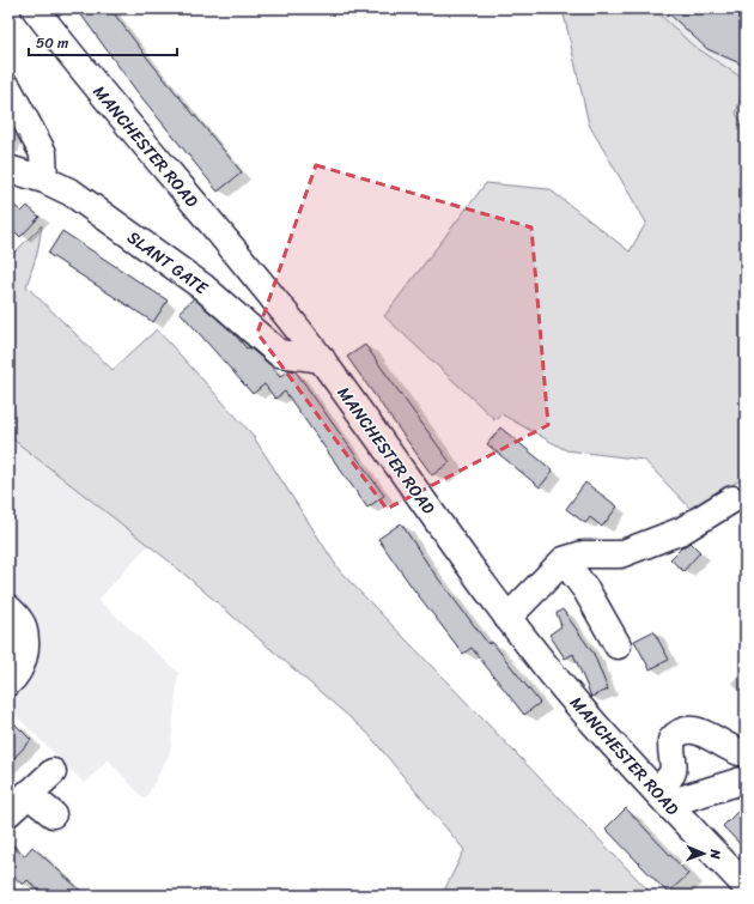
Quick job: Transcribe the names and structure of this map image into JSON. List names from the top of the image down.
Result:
{
  "streets": {
    "main road": ["MANCHESTER ROAD", "SLANT GATE"]
  },
  "crossings": [
    ["MANCHESTER ROAD", "SLANT GATE"]
  ],
  "scale_bar": "50 m",
  "north": "right"
}
